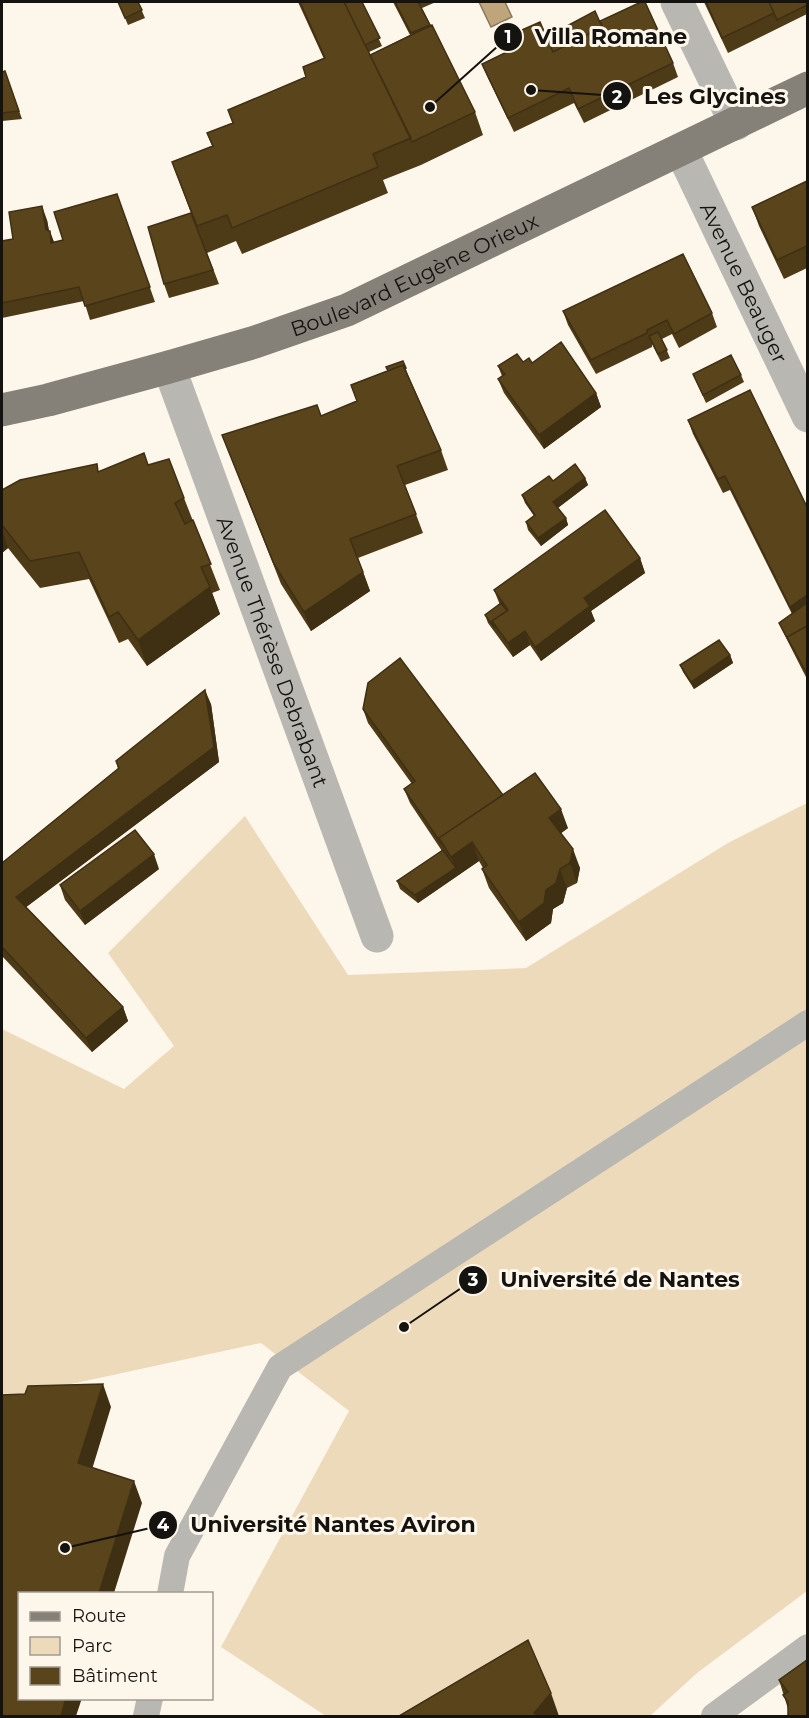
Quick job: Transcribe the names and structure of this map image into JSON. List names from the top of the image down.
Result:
{
  "streets": {
    "main road": ["Boulevard Eugène Orieux"],
    "street": ["Avenue Beauger", "Avenue Thérèse Debrabant"]
  },
  "crossings": [
    ["Boulevard Eugène Orieux", "Avenue Beauger"],
    ["Boulevard Eugène Orieux", "Avenue Thérèse Debrabant"]
  ],
  "places": [
    "Les Glycines",
    "Villa Romane",
    "Université de Nantes",
    "Université Nantes Aviron"
  ],
  "legend": ["Route", "Parc", "Bâtiment"]
}
